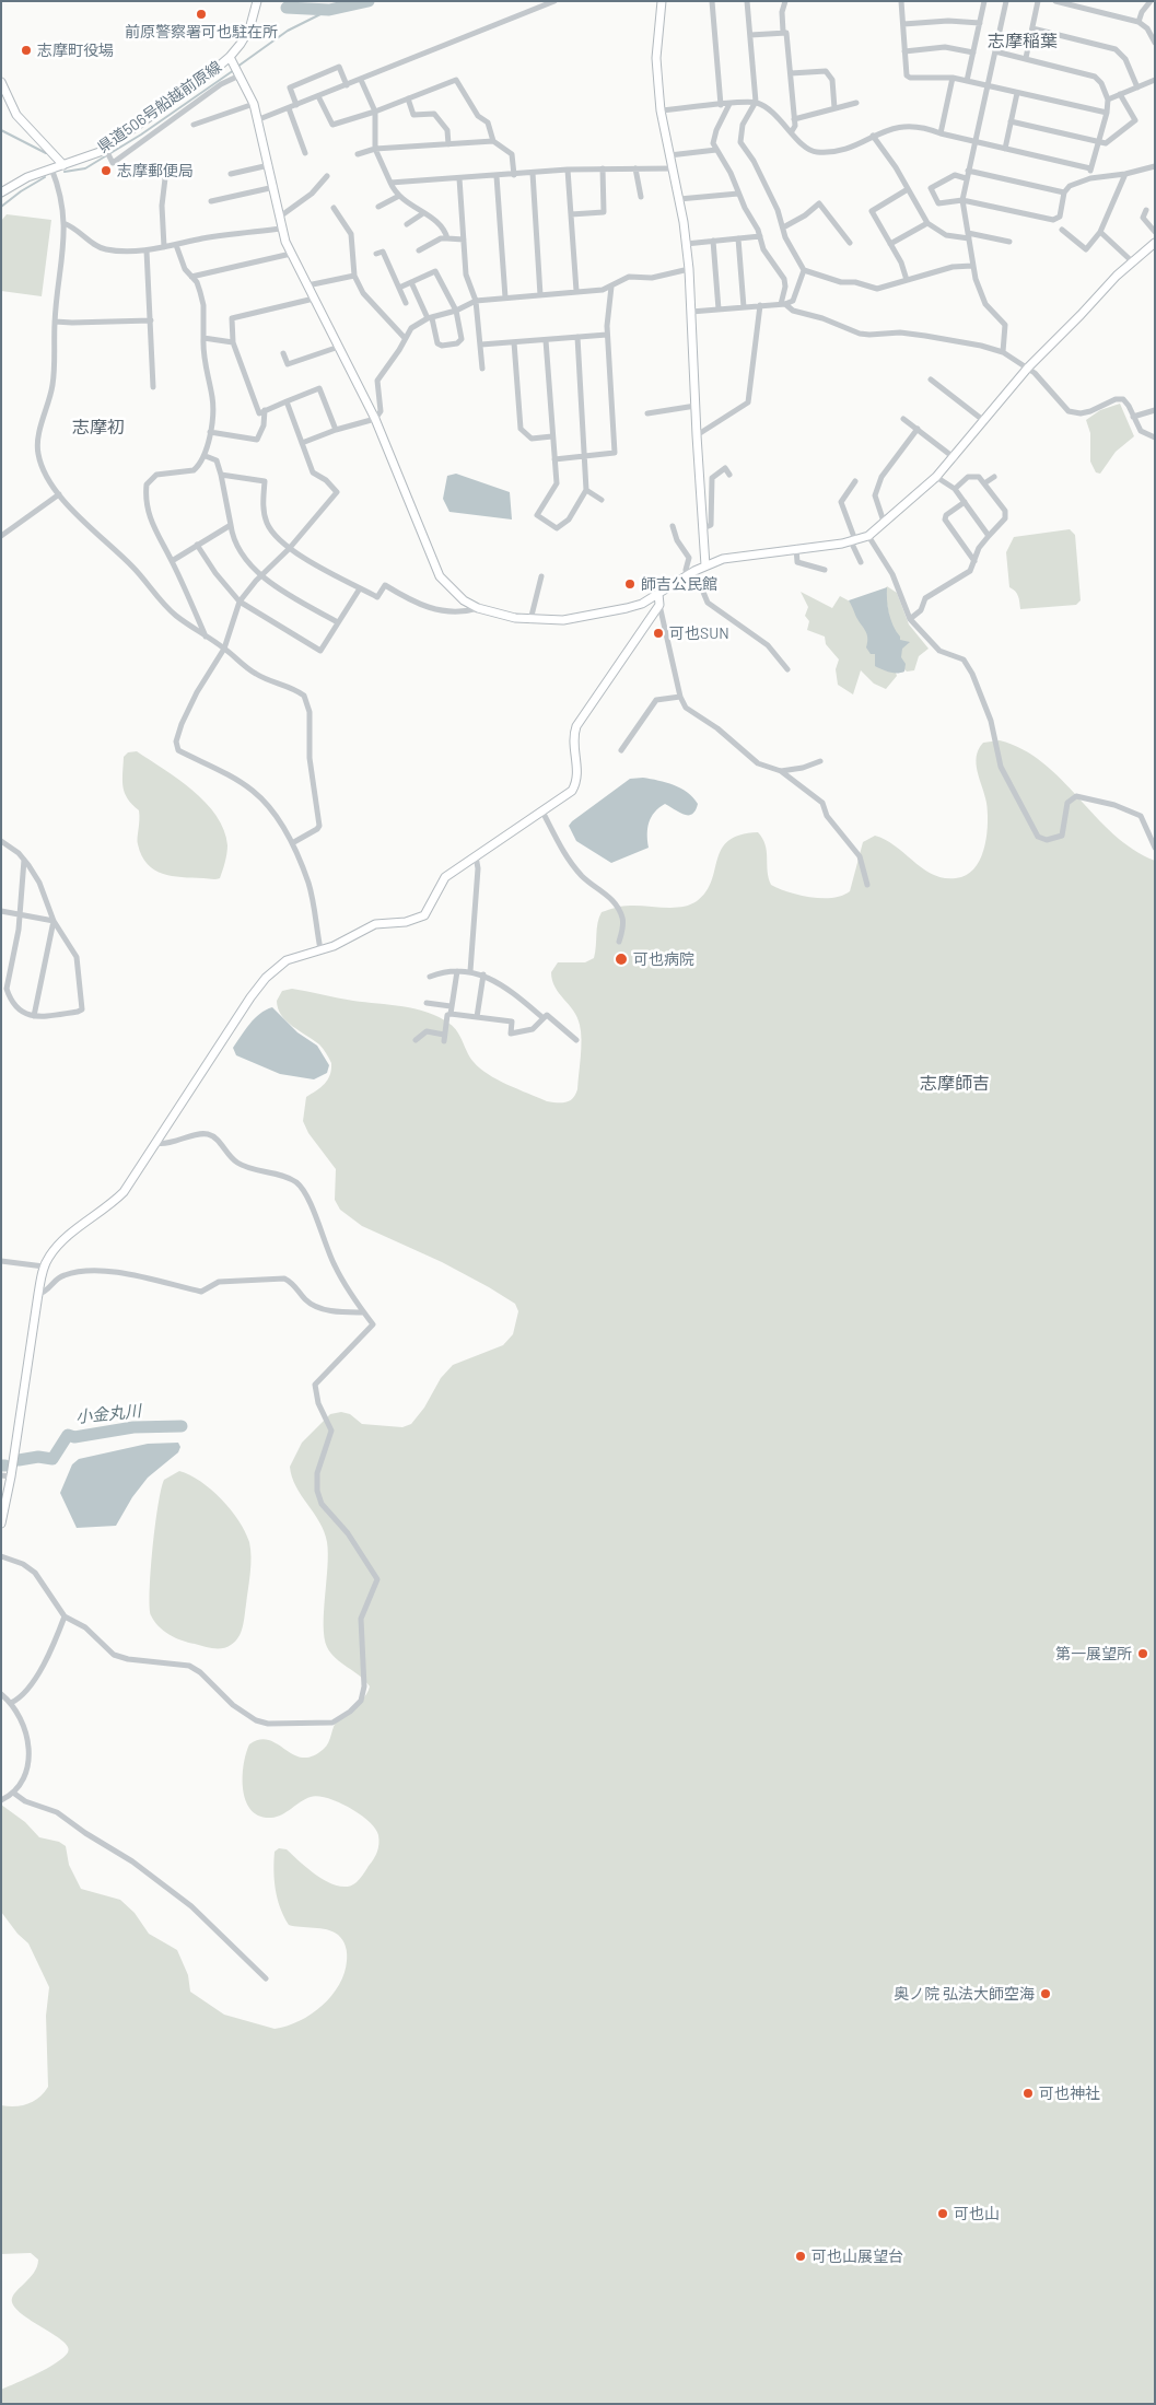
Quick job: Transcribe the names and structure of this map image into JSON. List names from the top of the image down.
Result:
{
  "streets": {
    "street": ["県道506号船越前原線"]
  },
  "districts": ["志摩稲葉", "志摩初", "志摩師吉"],
  "water": ["小金丸川"],
  "places": [
    "前原警察署可也駐在所",
    "志摩町役場",
    "志摩郵便局",
    "師吉公民館",
    "可也SUN",
    "可也病院",
    "第一展望所",
    "奥ノ院 弘法大師空海",
    "可也神社",
    "可也山",
    "可也山展望台"
  ]
}
